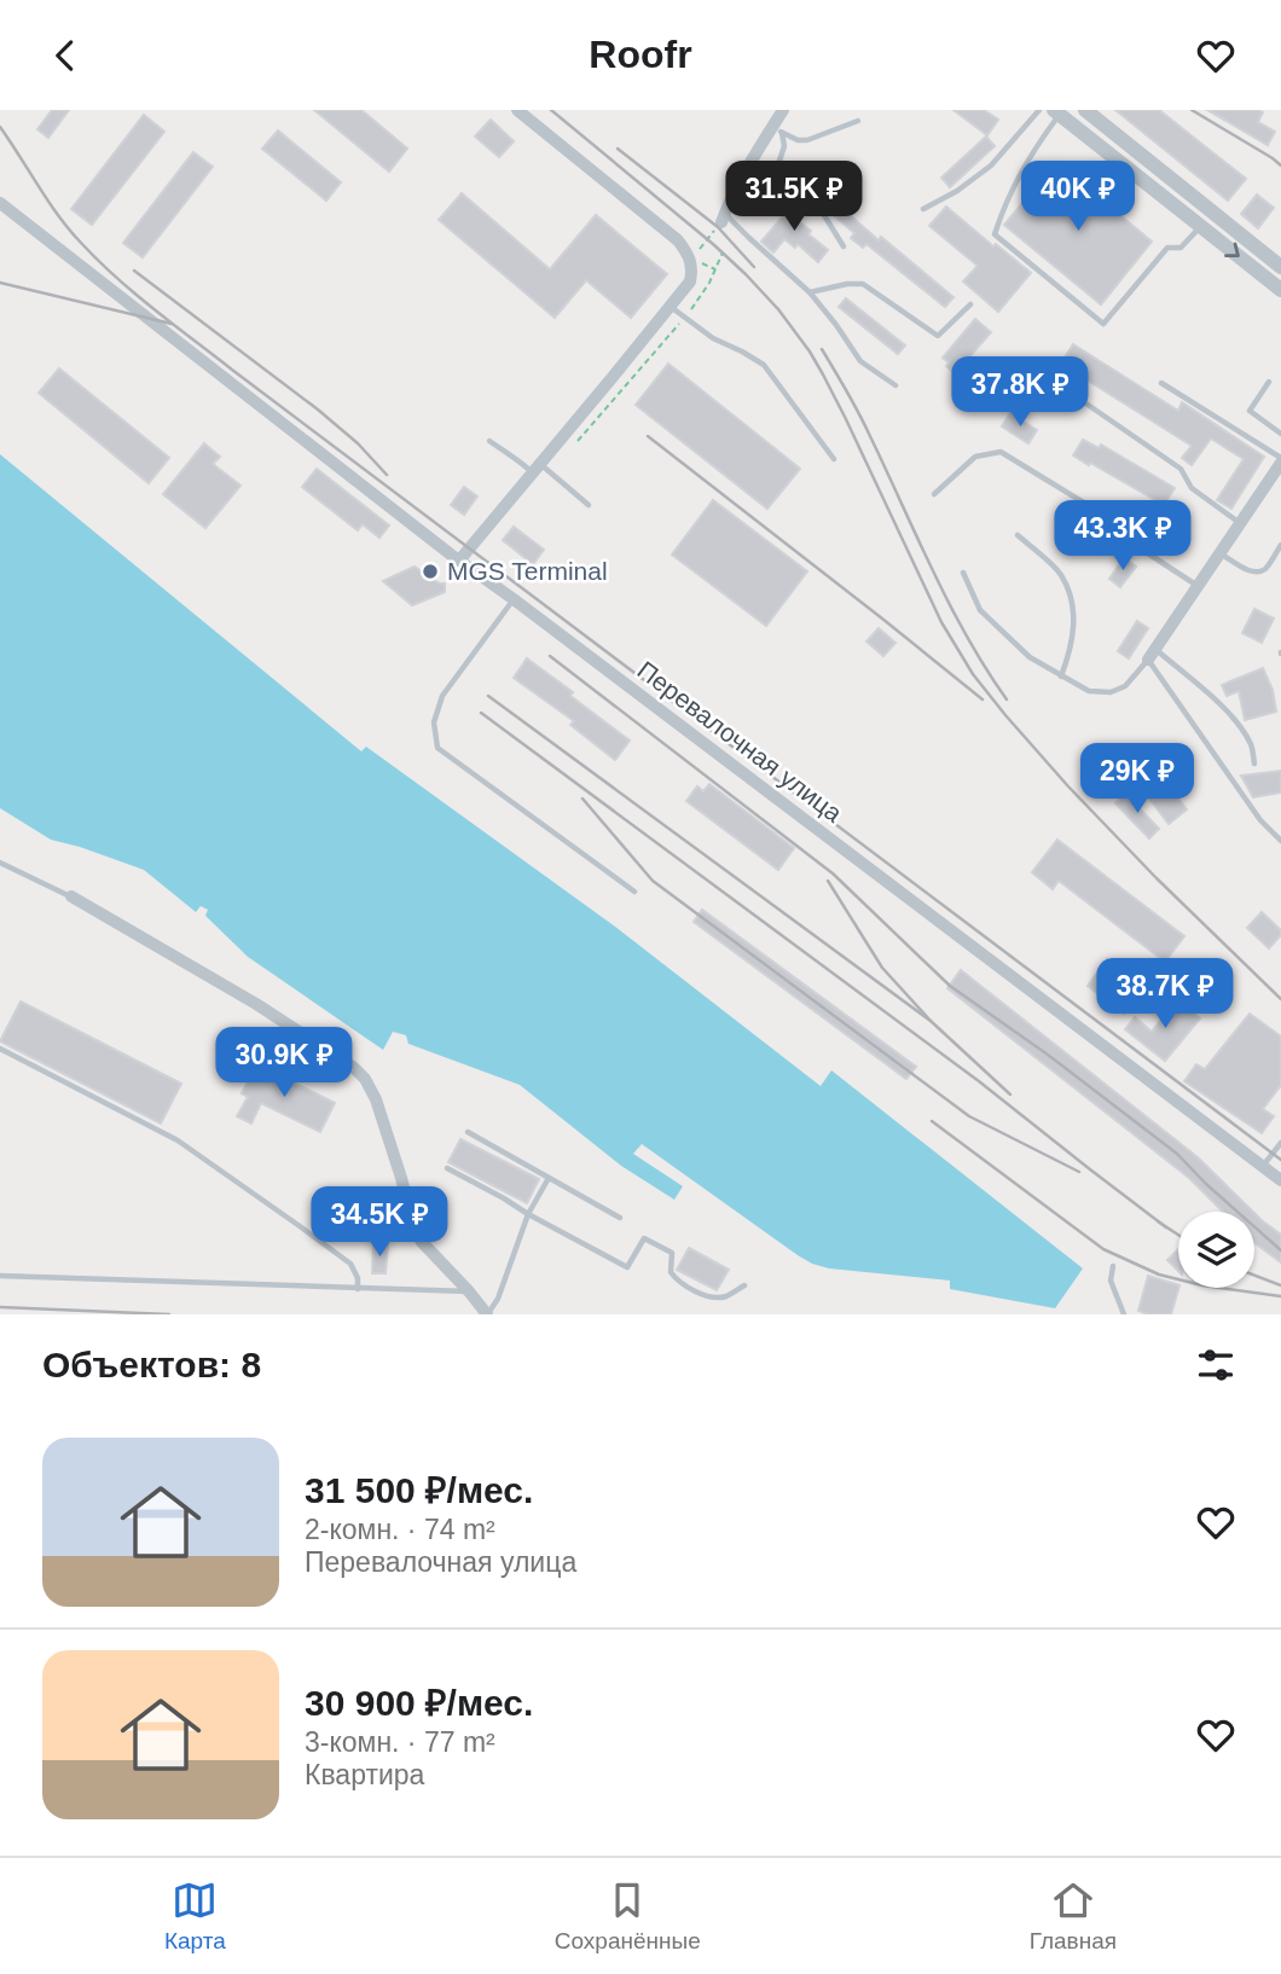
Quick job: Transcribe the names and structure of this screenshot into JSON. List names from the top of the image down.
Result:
{
  "streets": {
    "street": ["Перевалочная улица"]
  },
  "places": ["MGS Terminal"],
  "page": {
    "header": "Roofr",
    "price": [
      "31.5K ₽",
      "40K ₽",
      "37.8K ₽",
      "43.3K ₽",
      "29K ₽",
      "38.7K ₽",
      "30.9K ₽",
      "34.5K ₽"
    ],
    "heading": "Объектов: 8",
    "list": [
      {
        "name": "31 500 ₽/мес.",
        "note": "2-комн. · 74 m² · Перевалочная улица"
      },
      {
        "name": "30 900 ₽/мес.",
        "note": "3-комн. · 77 m² · Квартира"
      }
    ],
    "tabs": ["Карта", "Сохранённые", "Главная"]
  }
}
